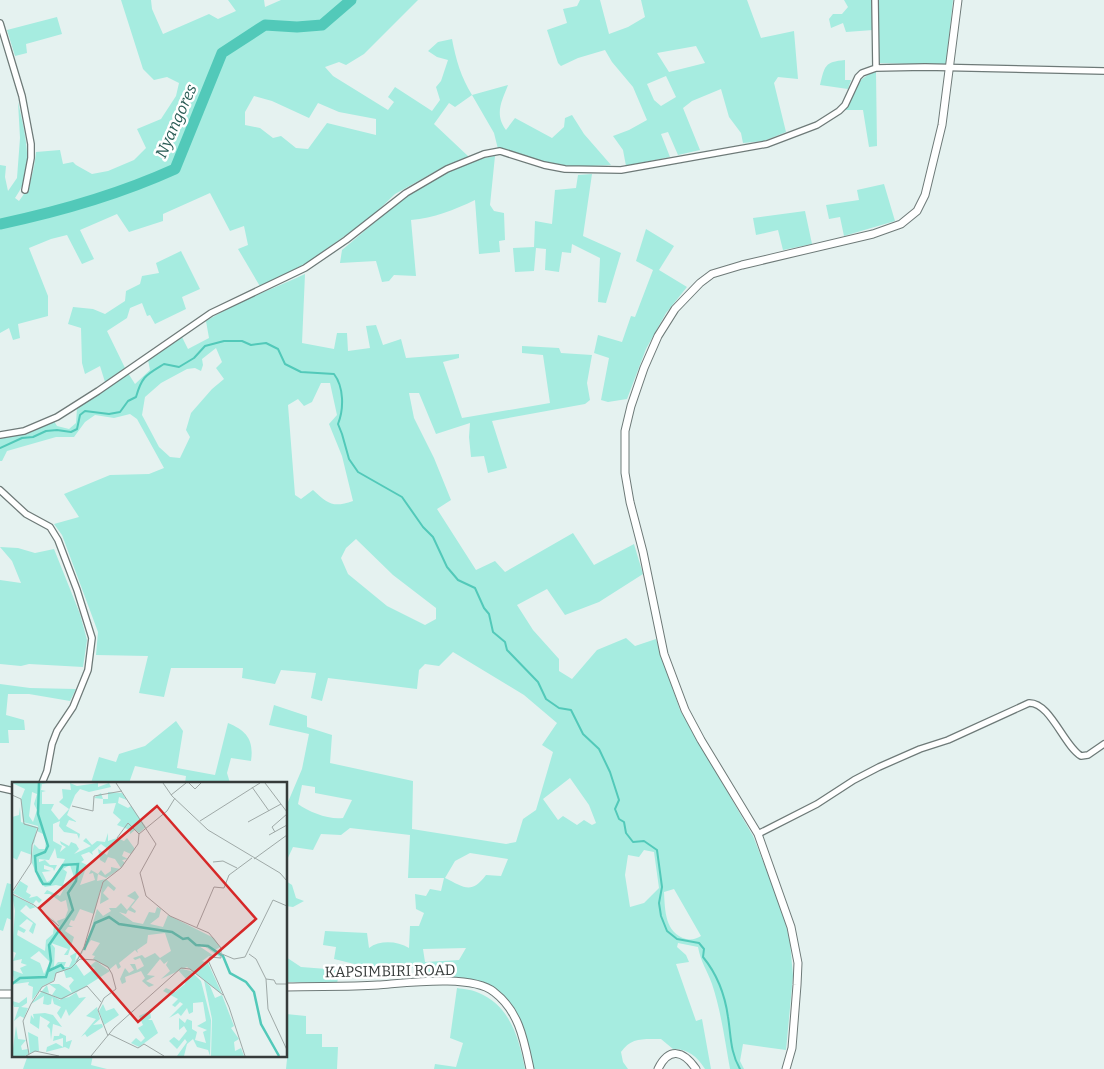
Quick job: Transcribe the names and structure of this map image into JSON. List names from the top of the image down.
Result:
{
  "streets": {
    "street": ["KAPSIMBIRI ROAD"]
  },
  "water": ["Nyangores"]
}
